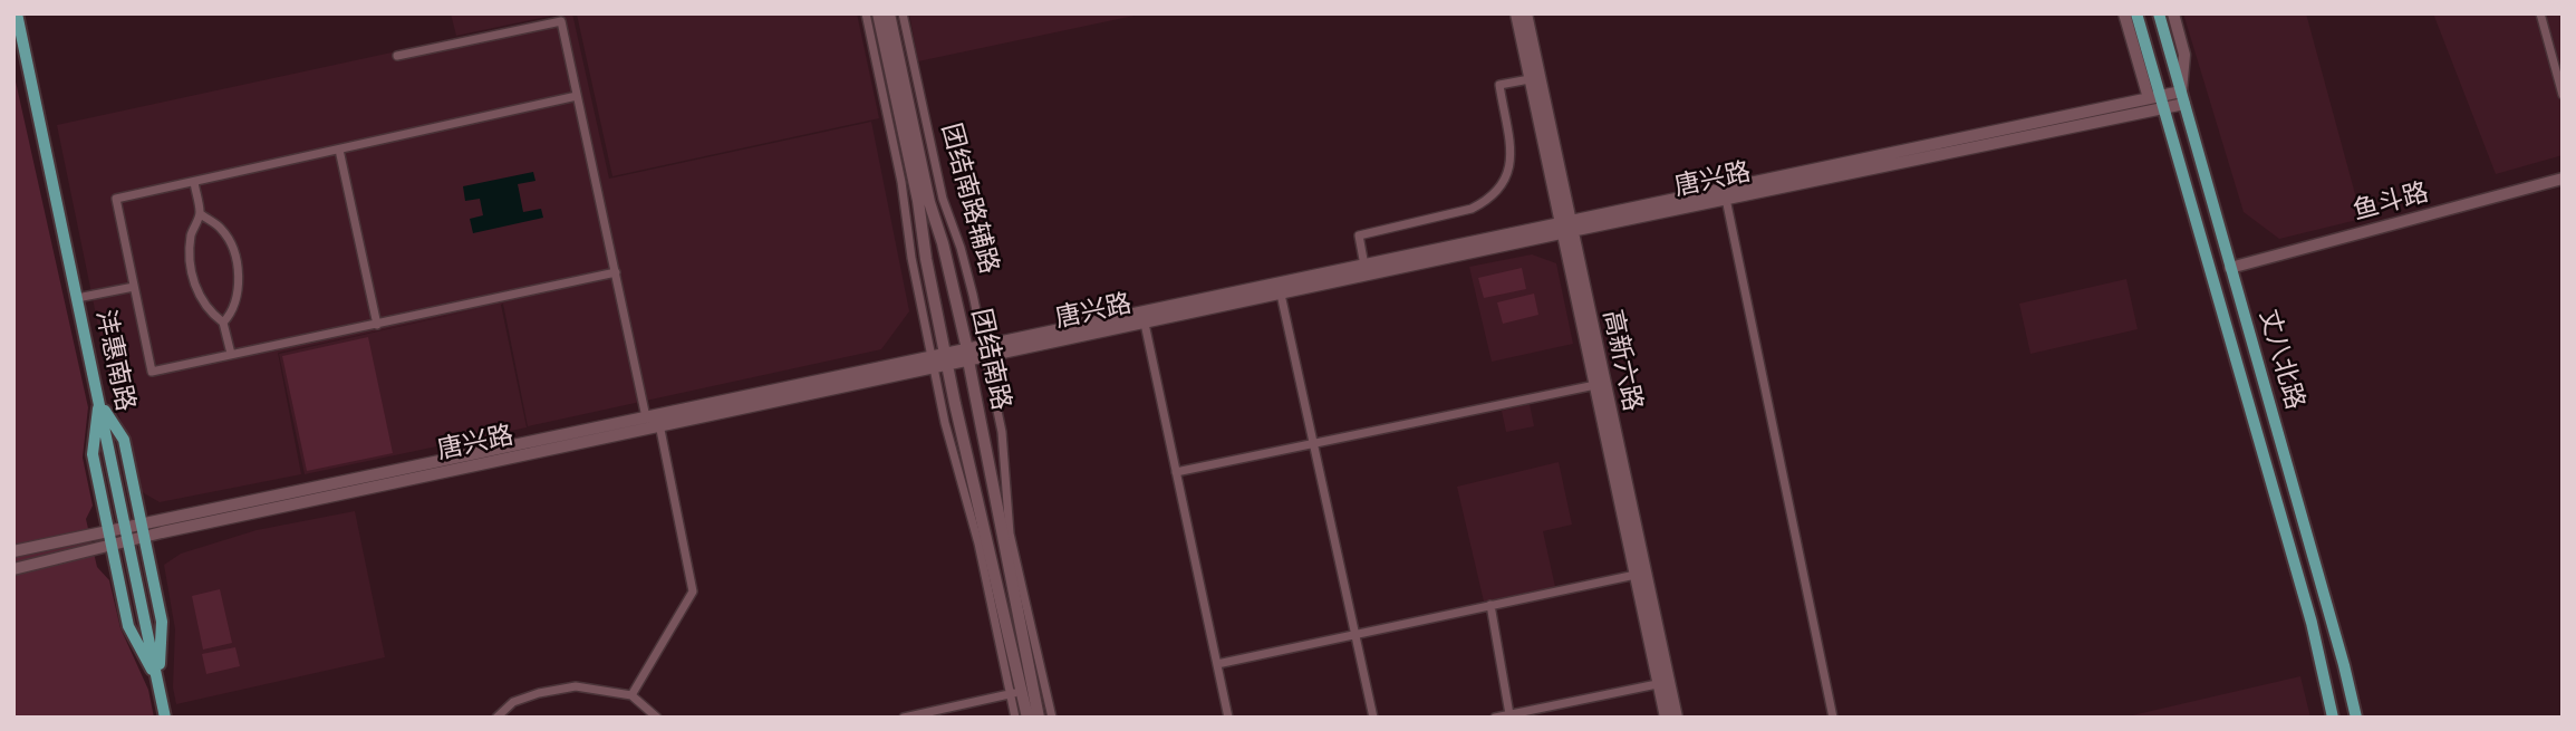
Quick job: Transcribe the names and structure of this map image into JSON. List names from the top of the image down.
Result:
{
  "streets": {
    "main road": ["丈八北路", "沣惠南路"],
    "street": [
      "唐兴路",
      "团结南路辅路",
      "鱼斗路",
      "团结南路",
      "高新六路"
    ]
  },
  "crossings": [
    ["唐兴路", "团结南路辅路"],
    ["唐兴路", "团结南路"],
    ["唐兴路", "丈八北路"],
    ["唐兴路", "沣惠南路"],
    ["唐兴路", "高新六路"],
    ["鱼斗路", "丈八北路"]
  ]
}
